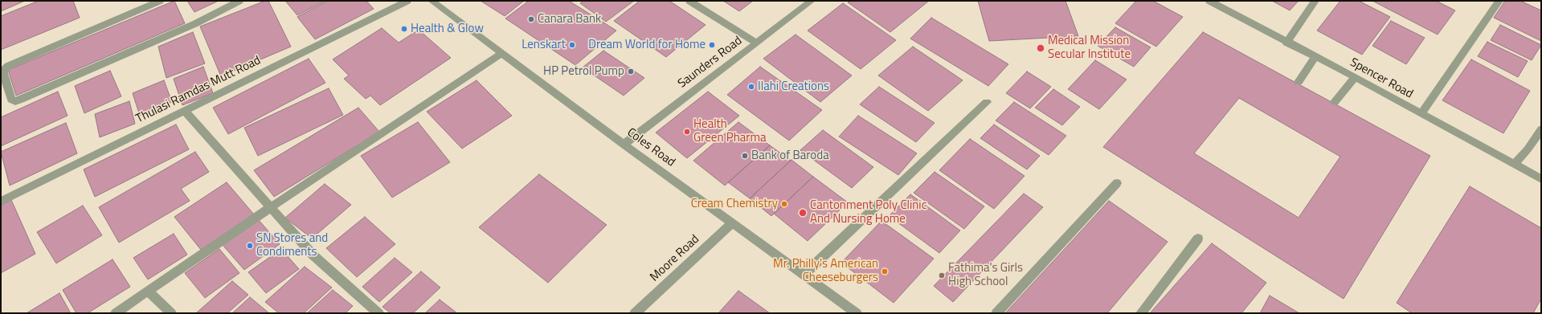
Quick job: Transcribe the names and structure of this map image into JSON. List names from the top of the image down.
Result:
{
  "streets": {
    "street": [
      "Saunders Road",
      "Spencer Road",
      "Thulasi Ramdas Mutt Road",
      "Coles Road",
      "Moore Road"
    ]
  },
  "crossings": [
    ["Saunders Road", "Coles Road"],
    ["Coles Road", "Moore Road"]
  ],
  "places": [
    "Canara Bank",
    "Health & Glow",
    "Lenskart",
    "Dream World for Home",
    "Medical Mission Secular Institute",
    "HP Petrol Pump",
    "Ilahi Creations",
    "Health Green Pharma",
    "Bank of Baroda",
    "Cream Chemistry",
    "Cantonment Poly Clinic And Nursing Home",
    "SN Stores and Condiments",
    "Mr. Philly's American Cheeseburgers",
    "Fathima's Girls High School"
  ]
}
